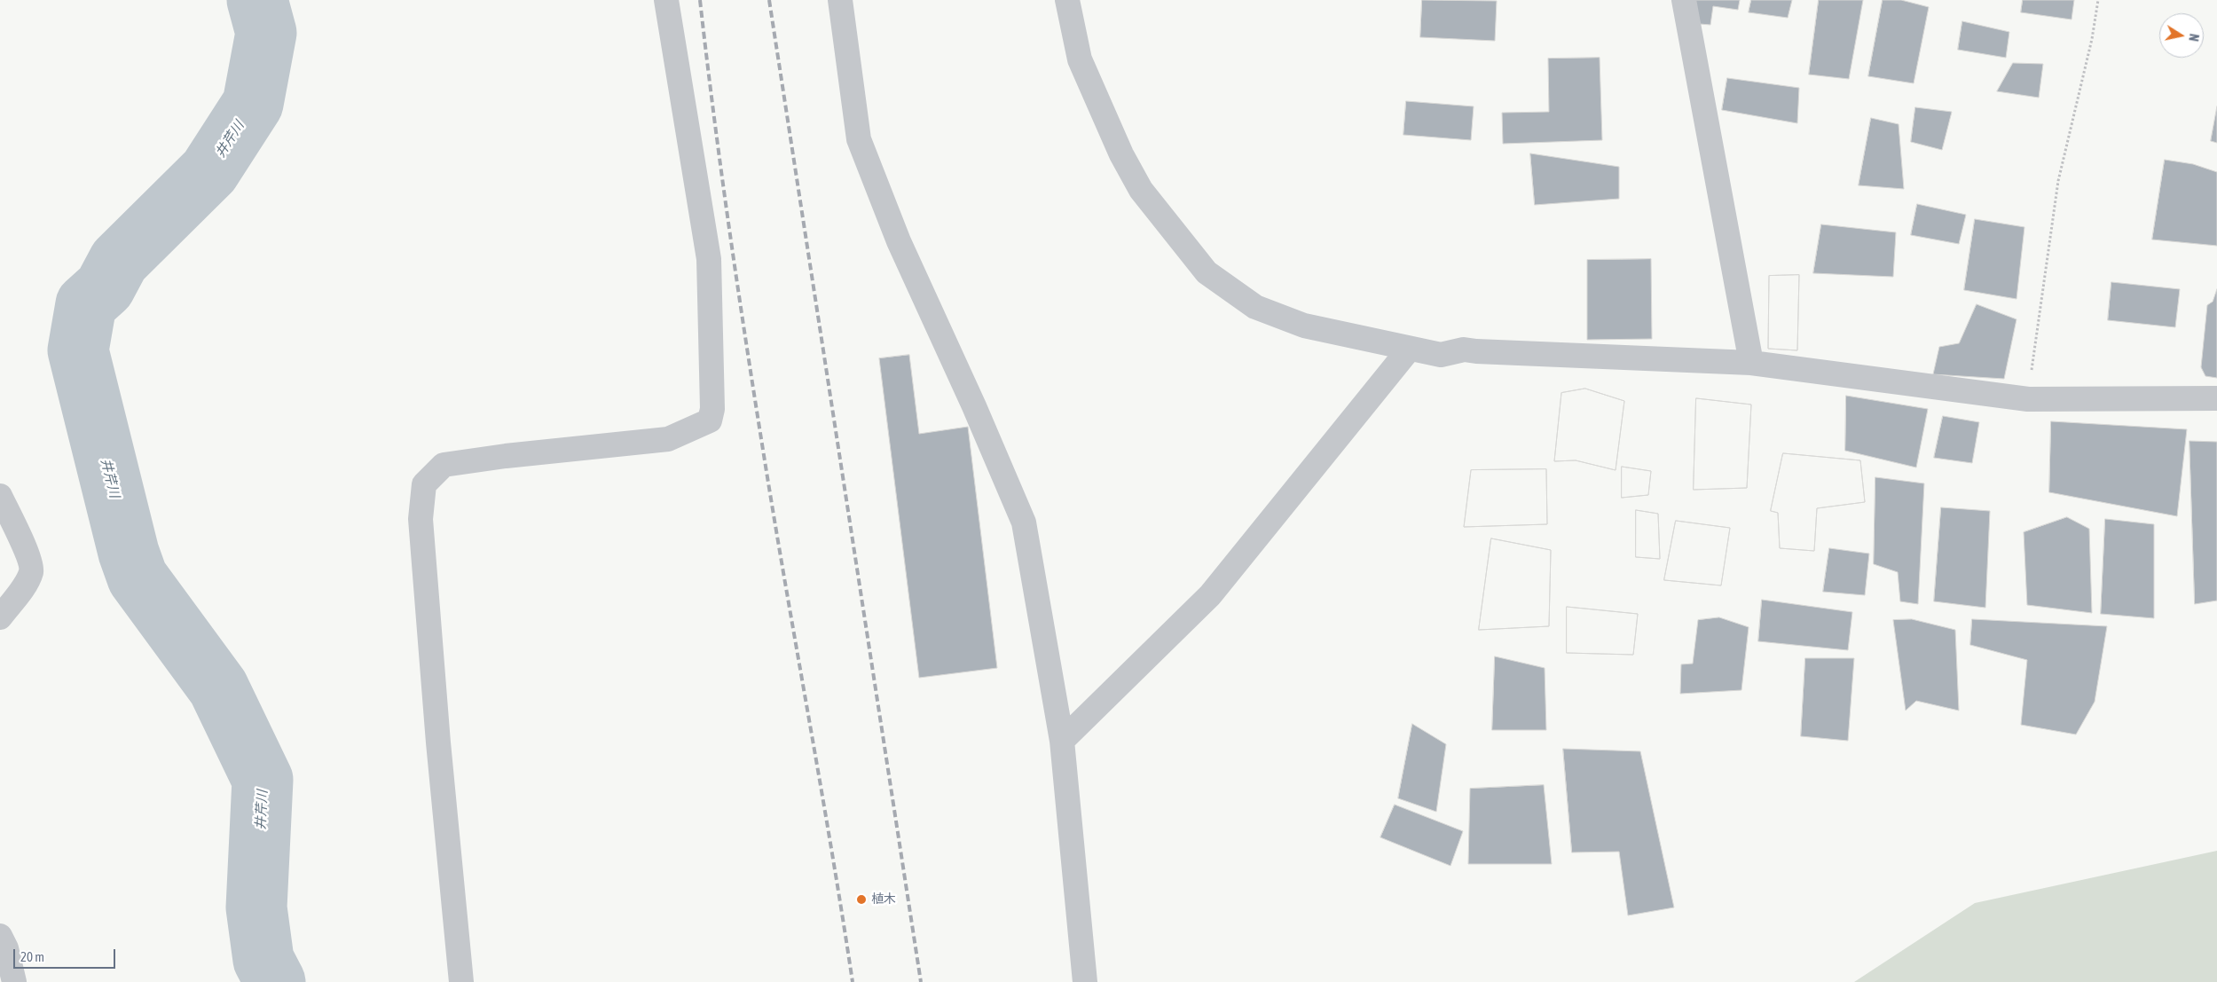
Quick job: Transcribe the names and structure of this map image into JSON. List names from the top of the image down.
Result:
{
  "water": ["井芹川"],
  "places": ["植木"],
  "scale_bar": "20 m",
  "north": "right"
}
